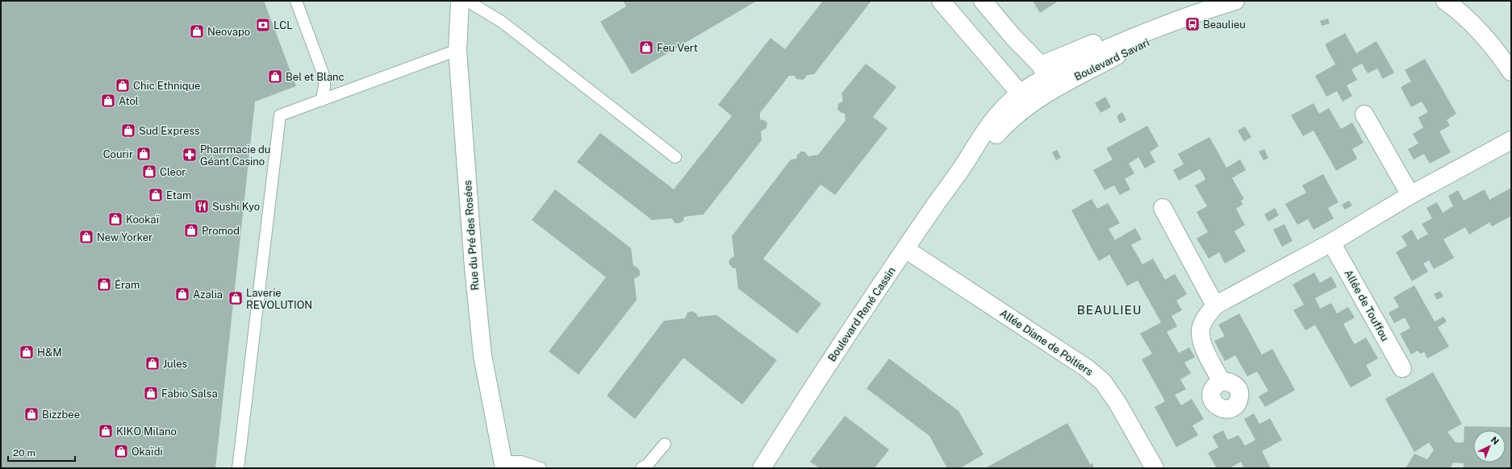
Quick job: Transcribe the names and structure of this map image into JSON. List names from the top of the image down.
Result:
{
  "streets": {
    "street": [
      "Boulevard Savari",
      "Rue du Pré des Rosées",
      "Allée de Touffou",
      "Boulevard René Cassin",
      "Allée Diane de Poitiers"
    ]
  },
  "crossings": [
    ["Boulevard Savari", "Boulevard René Cassin"],
    ["Boulevard René Cassin", "Allée Diane de Poitiers"]
  ],
  "districts": ["BEAULIEU"],
  "places": {
    "bus stop": ["Beaulieu"],
    "bank": ["LCL"],
    "shop": [
      "Neovapo",
      "Feu Vert",
      "Bel et Blanc",
      "Chic Ethnique",
      "Atol",
      "Sud Express",
      "Courir",
      "Cleor",
      "Etam",
      "Kookaï",
      "Promod",
      "New Yorker",
      "Éram",
      "Azalia",
      "Laverie REVOLUTION",
      "H&M",
      "Jules",
      "Fabio Salsa",
      "Bizzbee",
      "KIKO Milano",
      "Okaïdi"
    ],
    "pharmacy": ["Pharrmacie du Géant Casino"],
    "restaurant": ["Sushi Kyo"]
  },
  "scale_bar": "20 m",
  "north": "top right"
}
